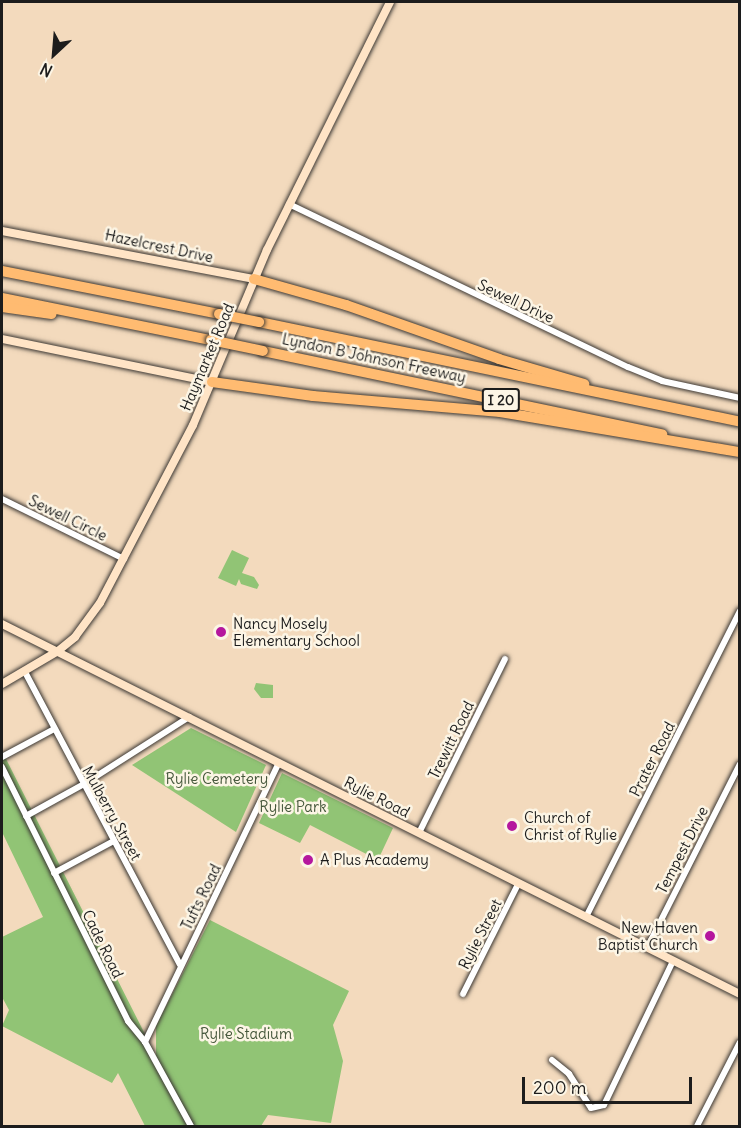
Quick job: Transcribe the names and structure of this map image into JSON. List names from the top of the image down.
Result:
{
  "streets": {
    "highway": ["Lyndon B Johnson Freeway", "I 20"],
    "street": [
      "Hazelcrest Drive",
      "Sewell Drive",
      "Haymarket Road",
      "Sewell Circle",
      "Trewitt Road",
      "Prater Road",
      "Rylie Road",
      "Mulberry Street",
      "Tempest Drive",
      "Tufts Road",
      "Rylie Street",
      "Cade Road"
    ]
  },
  "crossings": [
    ["Hazelcrest Drive", "Haymarket Road"],
    ["Sewell Drive", "Haymarket Road"],
    ["Haymarket Road", "Sewell Circle"],
    ["Haymarket Road", "Rylie Road"],
    ["Haymarket Road", "Mulberry Street"],
    ["Trewitt Road", "Rylie Road"],
    ["Prater Road", "Rylie Road"],
    ["Rylie Road", "Tempest Drive"],
    ["Rylie Road", "Tufts Road"],
    ["Rylie Road", "Rylie Street"],
    ["Mulberry Street", "Tufts Road"],
    ["Tufts Road", "Cade Road"]
  ],
  "parks": ["Rylie Cemetery", "Rylie Park", "Rylie Stadium"],
  "places": [
    "Nancy Mosely Elementary School",
    "Church of Christ of Rylie",
    "A Plus Academy",
    "New Haven Baptist Church"
  ],
  "scale_bar": "200 m",
  "north": "bottom left"
}
